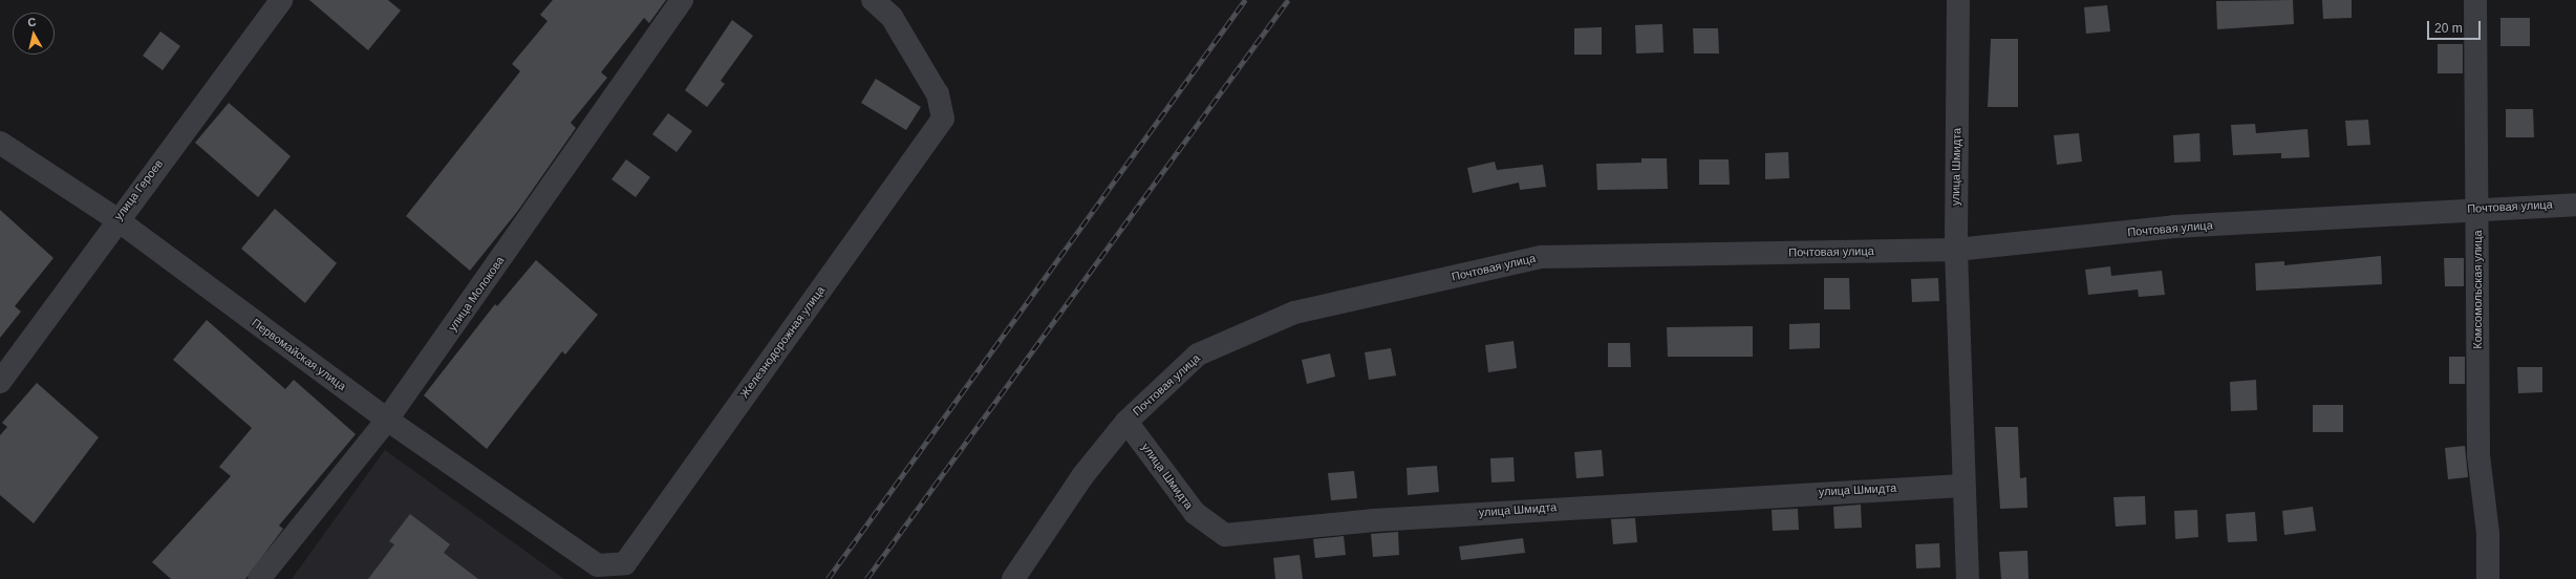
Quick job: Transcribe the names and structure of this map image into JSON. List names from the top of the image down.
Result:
{
  "streets": {
    "street": [
      "улица Шмидта",
      "улица Героев",
      "Почтовая улица",
      "Комсомольская улица",
      "улица Молокова",
      "Железнодорожная улица",
      "Первомайская улица"
    ]
  },
  "crossings": [
    ["улица Шмидта", "Почтовая улица"],
    ["улица Героев", "Первомайская улица"],
    ["Почтовая улица", "Комсомольская улица"],
    ["улица Молокова", "Первомайская улица"],
    ["Железнодорожная улица", "Первомайская улица"]
  ],
  "scale_bar": "20 m",
  "north": "top"
}
